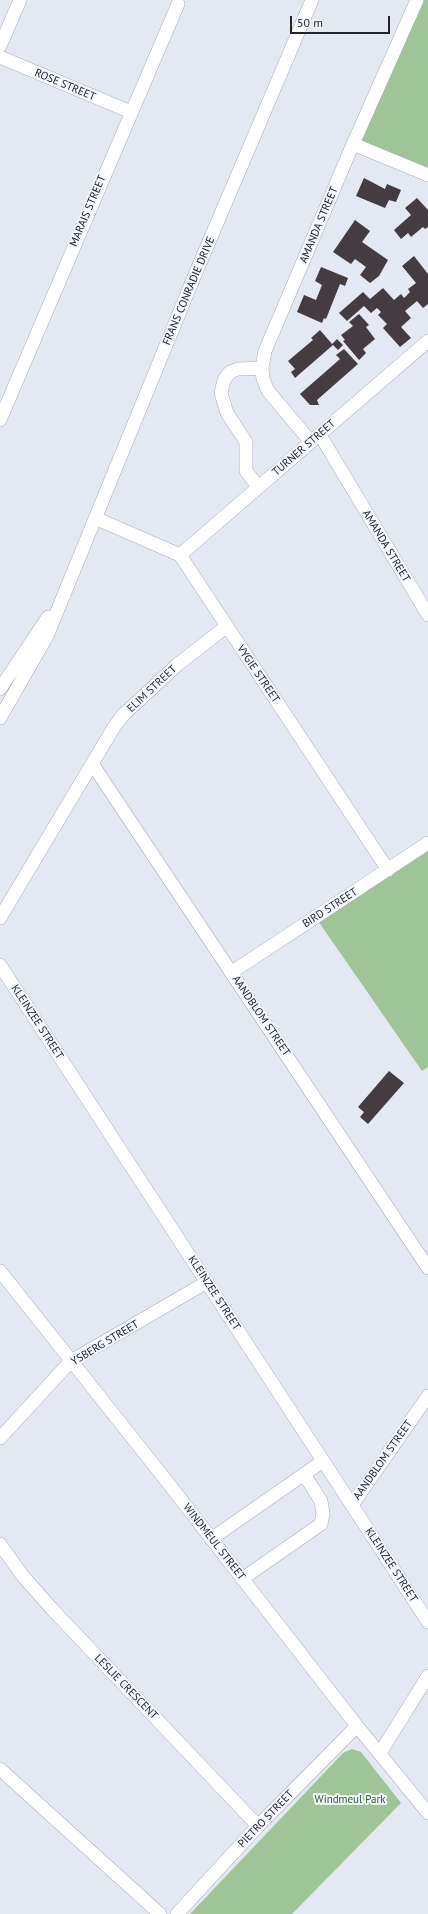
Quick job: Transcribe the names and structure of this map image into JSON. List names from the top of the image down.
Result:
{
  "streets": {
    "street": [
      "ROSE STREET",
      "MARAIS STREET",
      "AMANDA STREET",
      "FRANS CONRADIE DRIVE",
      "TURNER STREET",
      "VYGIE STREET",
      "ELIM STREET",
      "BIRD STREET",
      "AANDBLOM STREET",
      "KLEINZEE STREET",
      "YSBERG STREET",
      "WINDMEUL STREET",
      "LESLIE CRESCENT",
      "PIETRO STREET"
    ]
  },
  "crossings": [
    ["ROSE STREET", "MARAIS STREET"],
    ["AMANDA STREET", "TURNER STREET"],
    ["TURNER STREET", "VYGIE STREET"],
    ["VYGIE STREET", "ELIM STREET"],
    ["VYGIE STREET", "BIRD STREET"],
    ["ELIM STREET", "AANDBLOM STREET"],
    ["BIRD STREET", "AANDBLOM STREET"],
    ["AANDBLOM STREET", "KLEINZEE STREET"],
    ["KLEINZEE STREET", "YSBERG STREET"],
    ["YSBERG STREET", "WINDMEUL STREET"],
    ["WINDMEUL STREET", "PIETRO STREET"],
    ["LESLIE CRESCENT", "PIETRO STREET"]
  ],
  "parks": ["Windmeul Park"],
  "scale_bar": "50 m"
}
